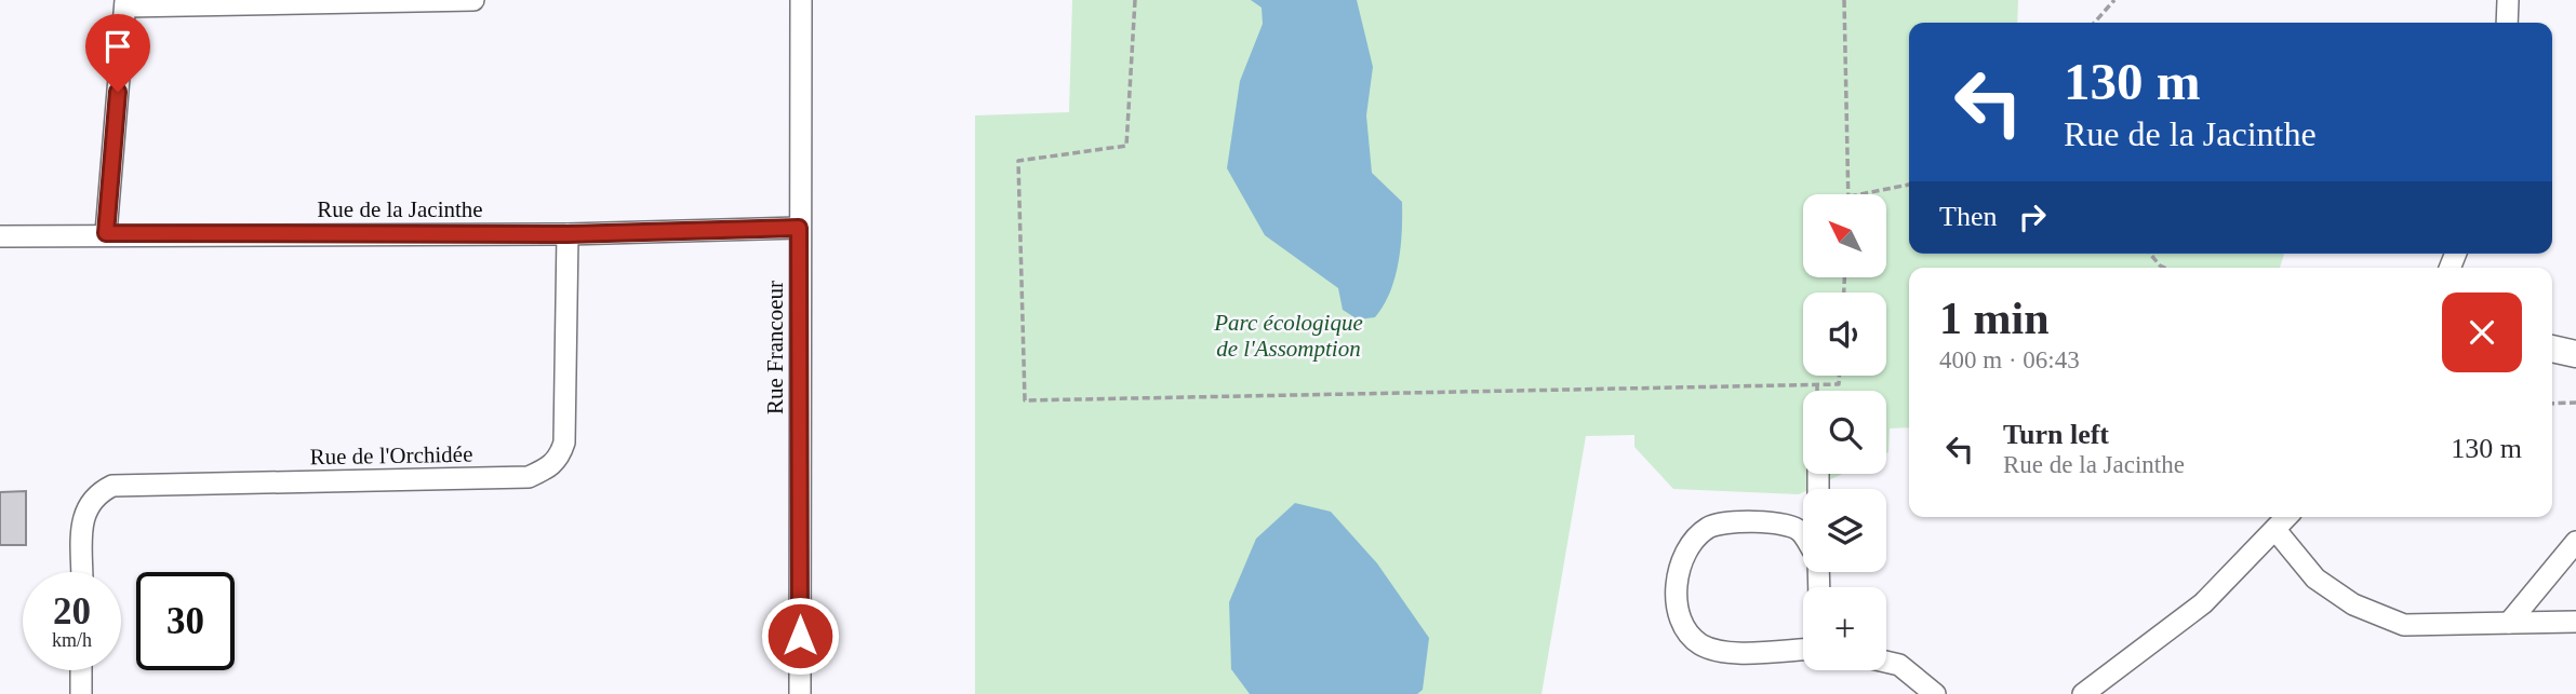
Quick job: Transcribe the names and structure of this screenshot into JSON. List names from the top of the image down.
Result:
{
  "streets": {
    "street": ["Rue de la Jacinthe", "Rue Francoeur", "Rue de l'Orchidée"]
  },
  "crossings": [
    ["Rue de la Jacinthe", "Rue Francoeur"],
    ["Rue de la Jacinthe", "Rue de l'Orchidée"]
  ],
  "parks": ["Parc écologique de l'Assomption"],
  "north": "top left",
  "page": {
    "turn": ["130 m", "Rue de la Jacinthe"],
    "then": "Then",
    "map_buttons": "+",
    "heading": ["1 min", "400 m · 06:43"],
    "list": [
      {
        "name": "Turn left",
        "note": "Rue de la Jacinthe",
        "value": "130 m"
      }
    ],
    "speed": "20 km/h",
    "limit": "30"
  }
}
